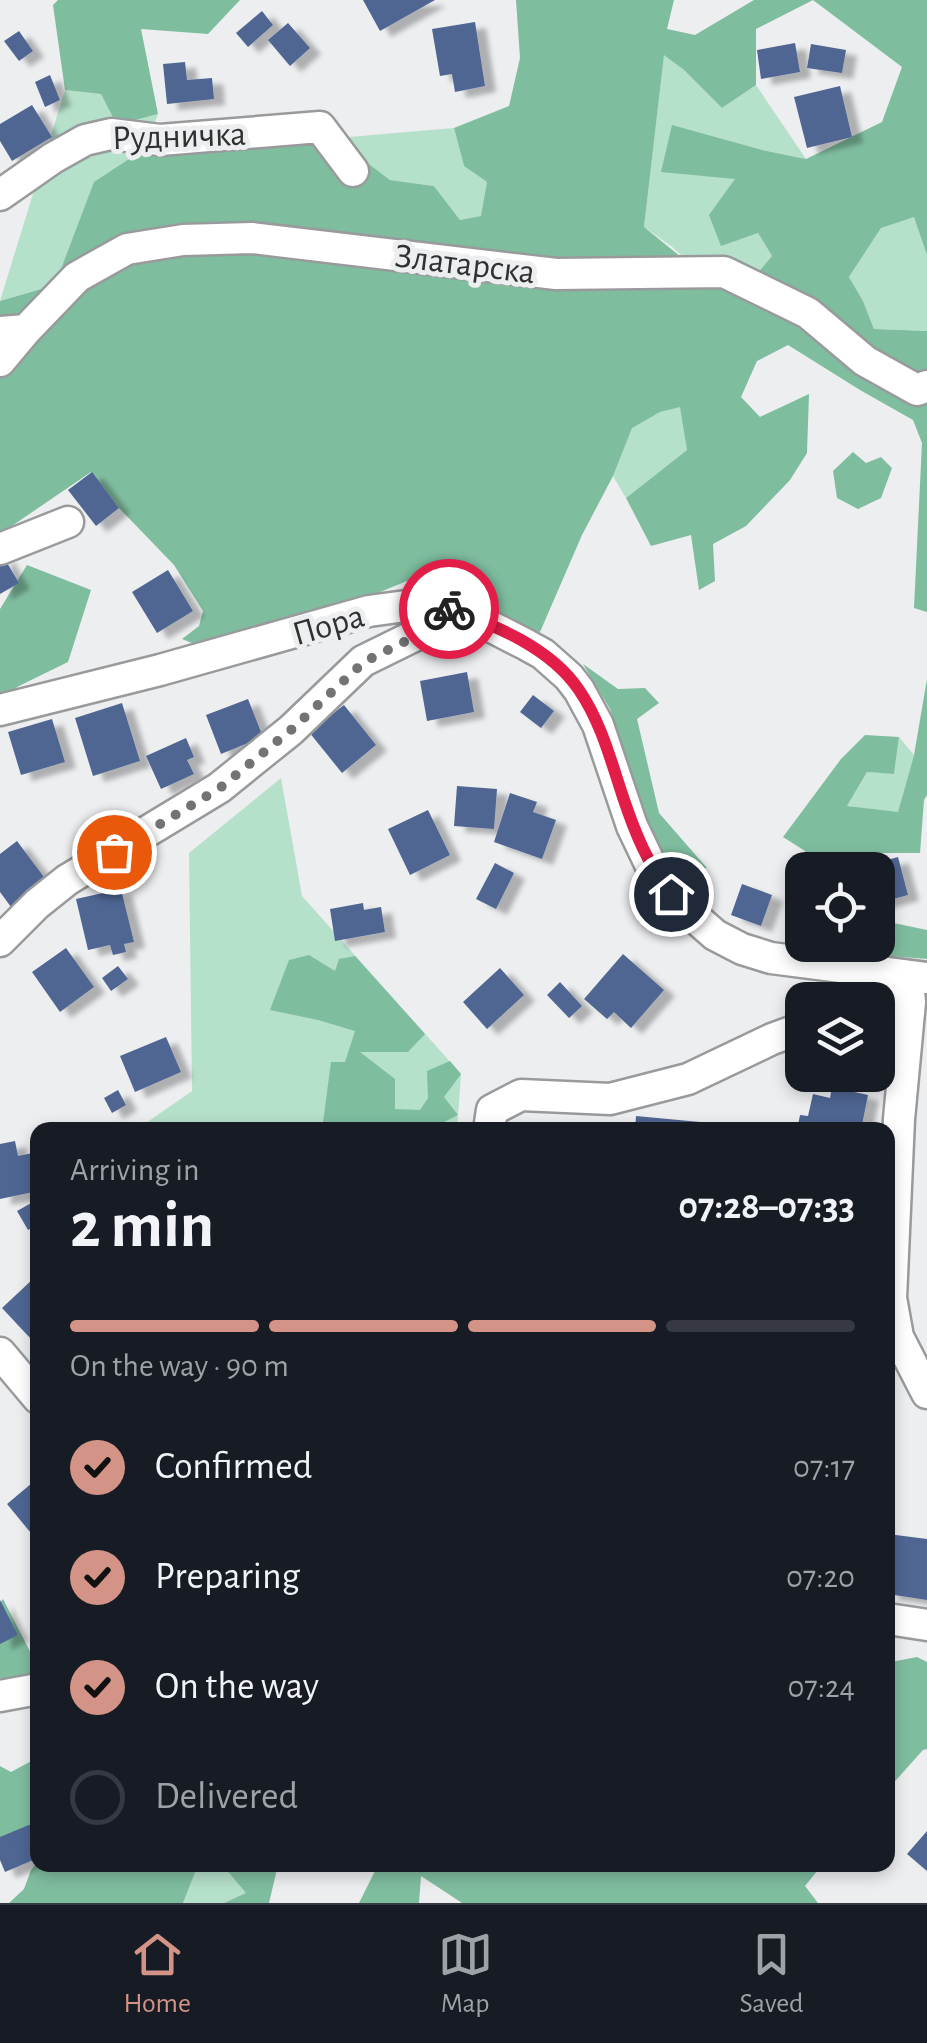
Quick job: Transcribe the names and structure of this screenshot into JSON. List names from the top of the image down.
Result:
{
  "streets": {
    "street": ["Рудничка", "Златарска", "Пора"]
  },
  "page": {
    "heading": ["2 min", "Arriving in", "07:28–07:33"],
    "bar": "On the way · 90 m",
    "list": [
      ["Confirmed", "07:17"],
      ["Preparing", "07:20"],
      ["On the way", "07:24"],
      "Delivered"
    ],
    "tabs": ["Home", "Map", "Saved"]
  }
}
